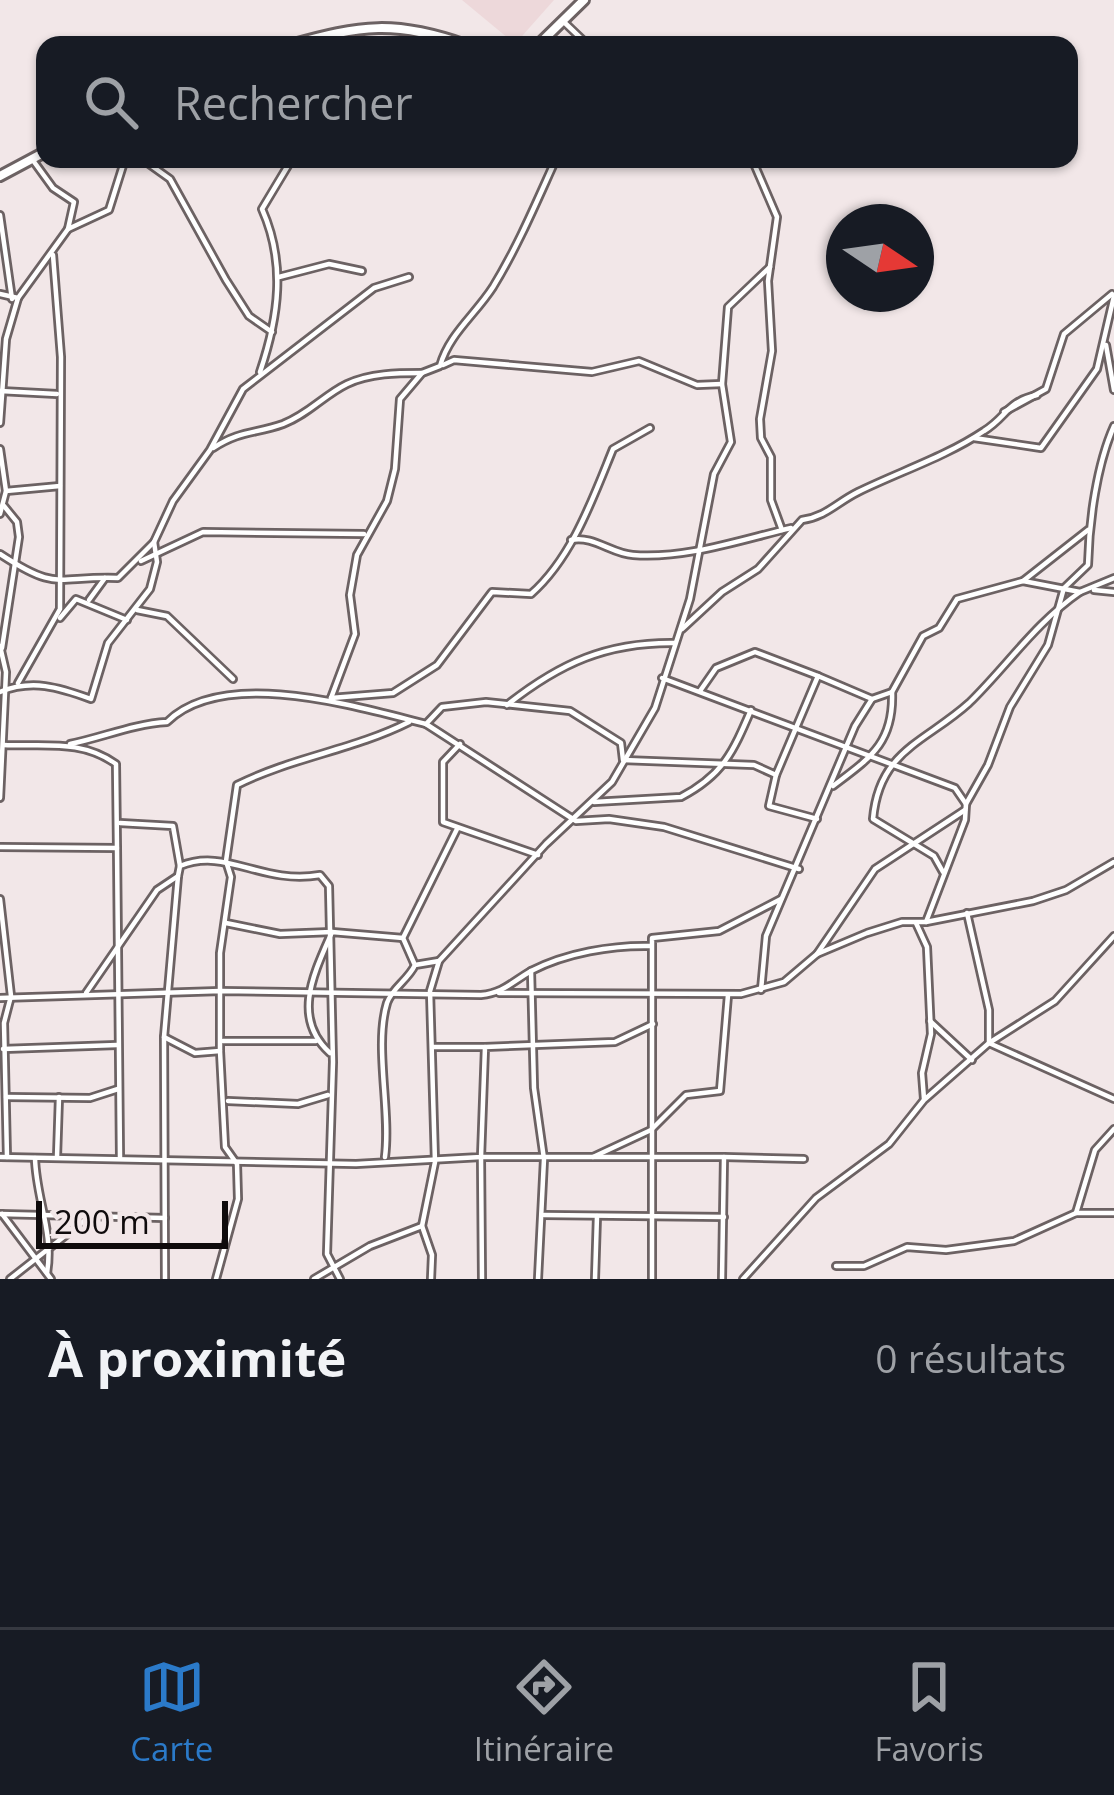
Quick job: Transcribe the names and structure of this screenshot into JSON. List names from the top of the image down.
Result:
{
  "scale_bar": "200 m",
  "north": "right",
  "page": {
    "search": "Rechercher",
    "scale": "200 m",
    "heading": ["À proximité", "0 résultats"],
    "nav": ["Carte", "Itinéraire", "Favoris"]
  }
}
